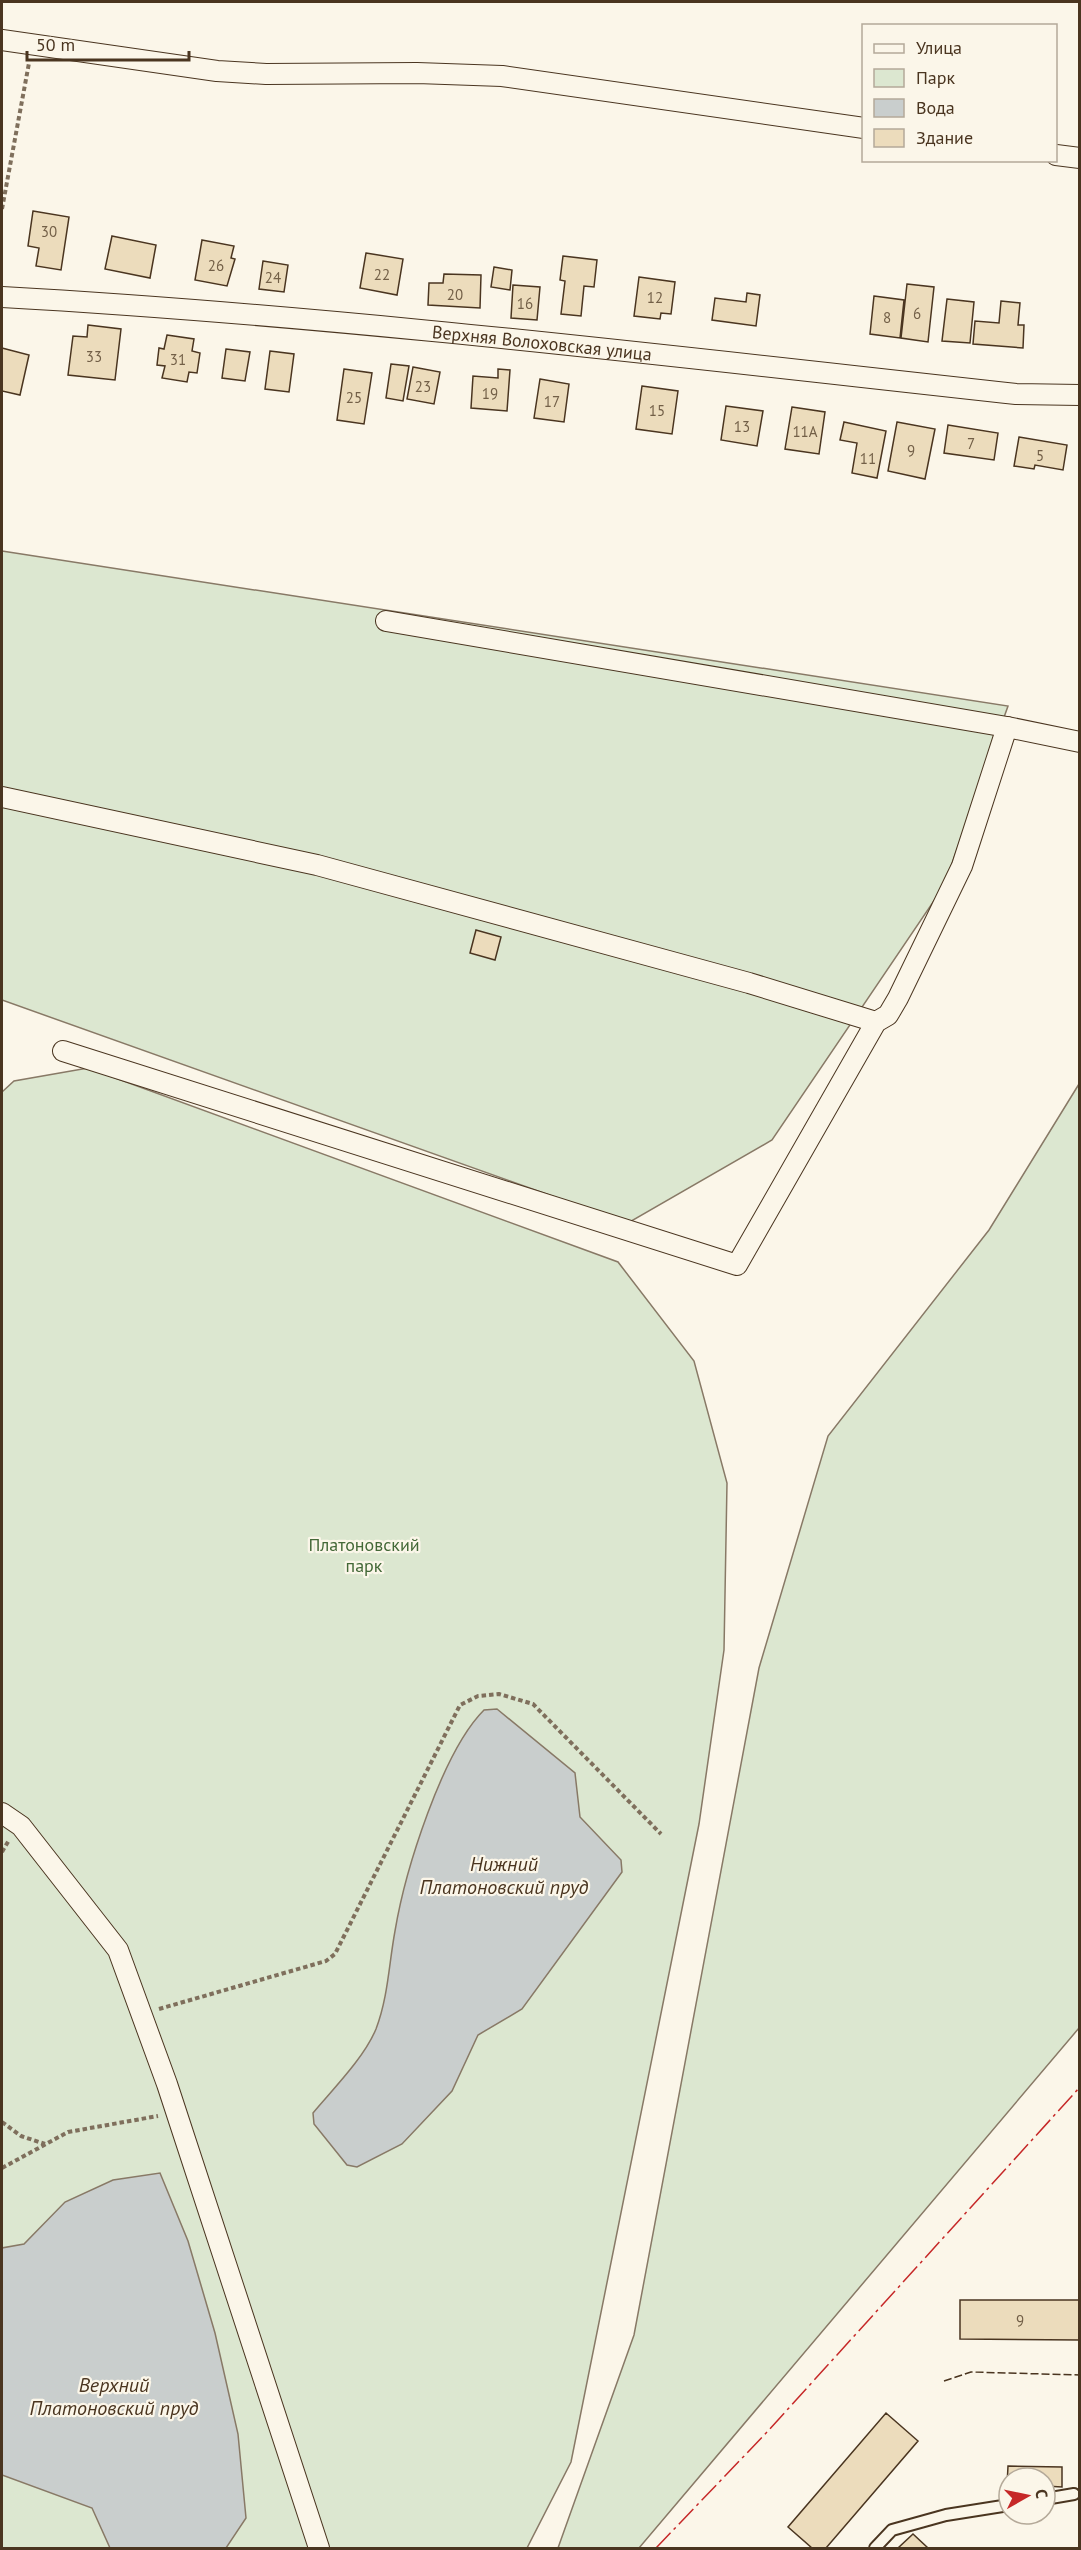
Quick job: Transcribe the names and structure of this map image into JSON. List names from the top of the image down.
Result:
{
  "streets": {
    "street": ["Верхняя Волоховская улица"]
  },
  "water": ["Нижний Платоновский пруд", "Верхний Платоновский пруд"],
  "parks": ["Платоновский парк"],
  "house_numbers": [
    "30",
    "26",
    "22",
    "24",
    "20",
    "12",
    "16",
    "6",
    "8",
    "33",
    "31",
    "23",
    "19",
    "25",
    "17",
    "15",
    "13",
    "11А",
    "7",
    "9",
    "5",
    "11",
    "9"
  ],
  "legend": [
    "Улица",
    "Парк",
    "Вода",
    "Здание"
  ],
  "scale_bar": "50 m",
  "north": "right"
}
